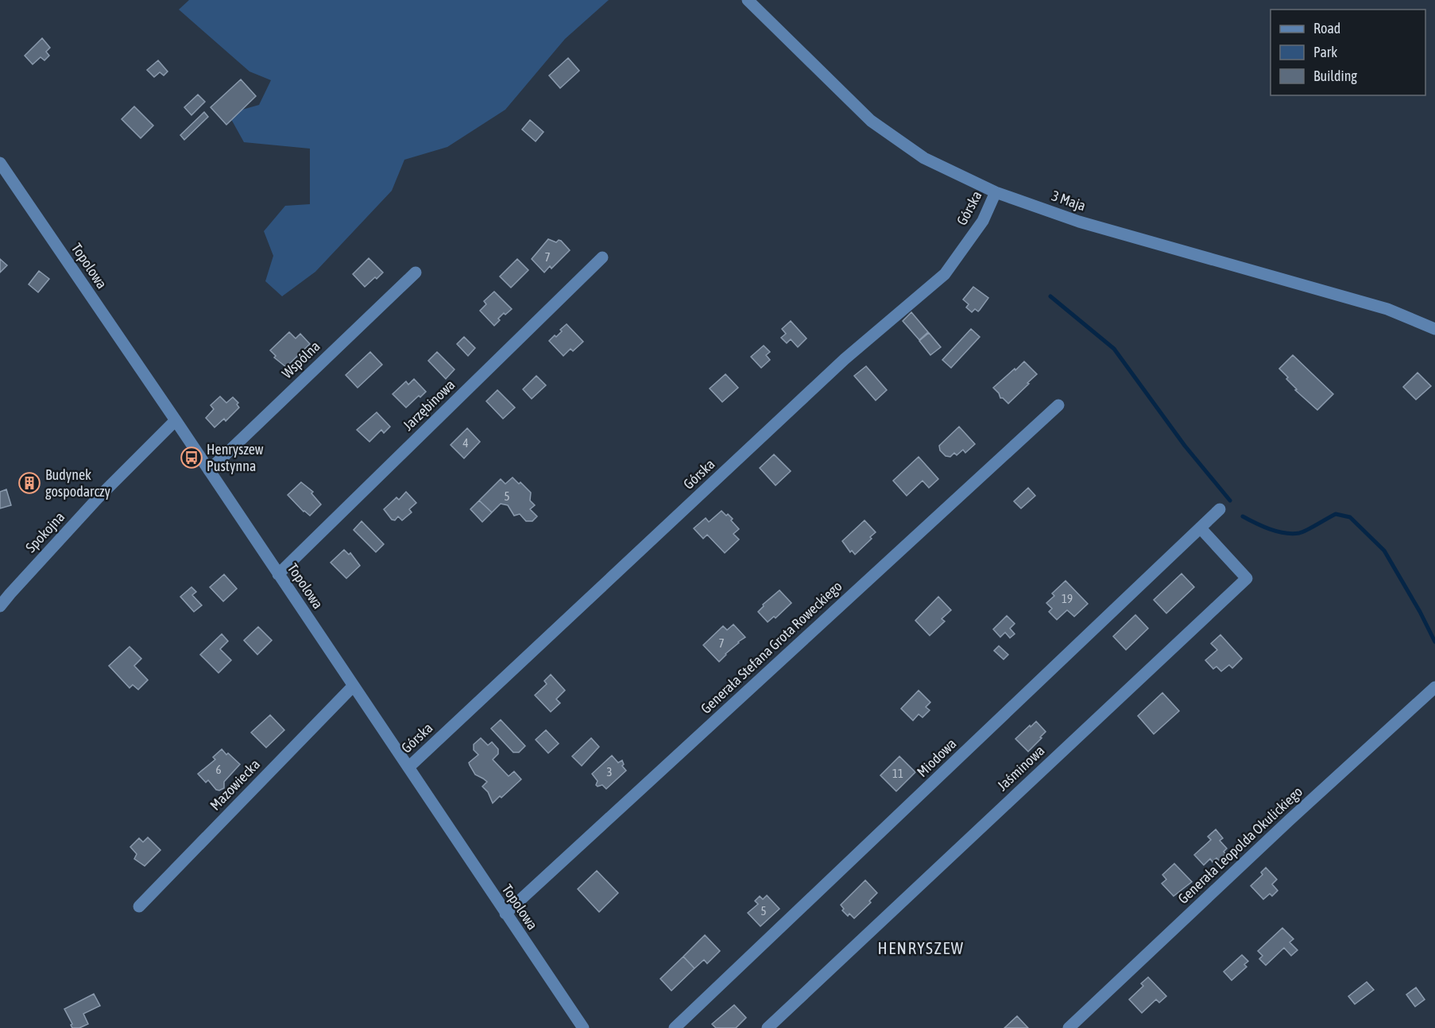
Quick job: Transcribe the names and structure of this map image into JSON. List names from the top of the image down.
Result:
{
  "streets": {
    "street": [
      "3 Maja",
      "Górska",
      "Topolowa",
      "Wspólna",
      "Jarzębinowa",
      "Spokojna",
      "Generała Stefana Grota Roweckiego",
      "Miodowa",
      "Jaśminowa",
      "Mazowiecka",
      "Generała Leopolda Okulickiego"
    ]
  },
  "crossings": [
    ["3 Maja", "Górska"],
    ["Górska", "Topolowa"],
    ["Topolowa", "Wspólna"],
    ["Topolowa", "Jarzębinowa"],
    ["Topolowa", "Spokojna"],
    ["Topolowa", "Generała Stefana Grota Roweckiego"],
    ["Topolowa", "Mazowiecka"],
    ["Miodowa", "Jaśminowa"]
  ],
  "districts": ["HENRYSZEW"],
  "places": {
    "bus stop": ["Henryszew Pustynna"],
    "building": ["Budynek gospodarczy"]
  },
  "house_numbers": [
    "7",
    "4",
    "5",
    "19",
    "7",
    "6",
    "3",
    "11",
    "5"
  ],
  "legend": ["Road", "Park", "Building"]
}
